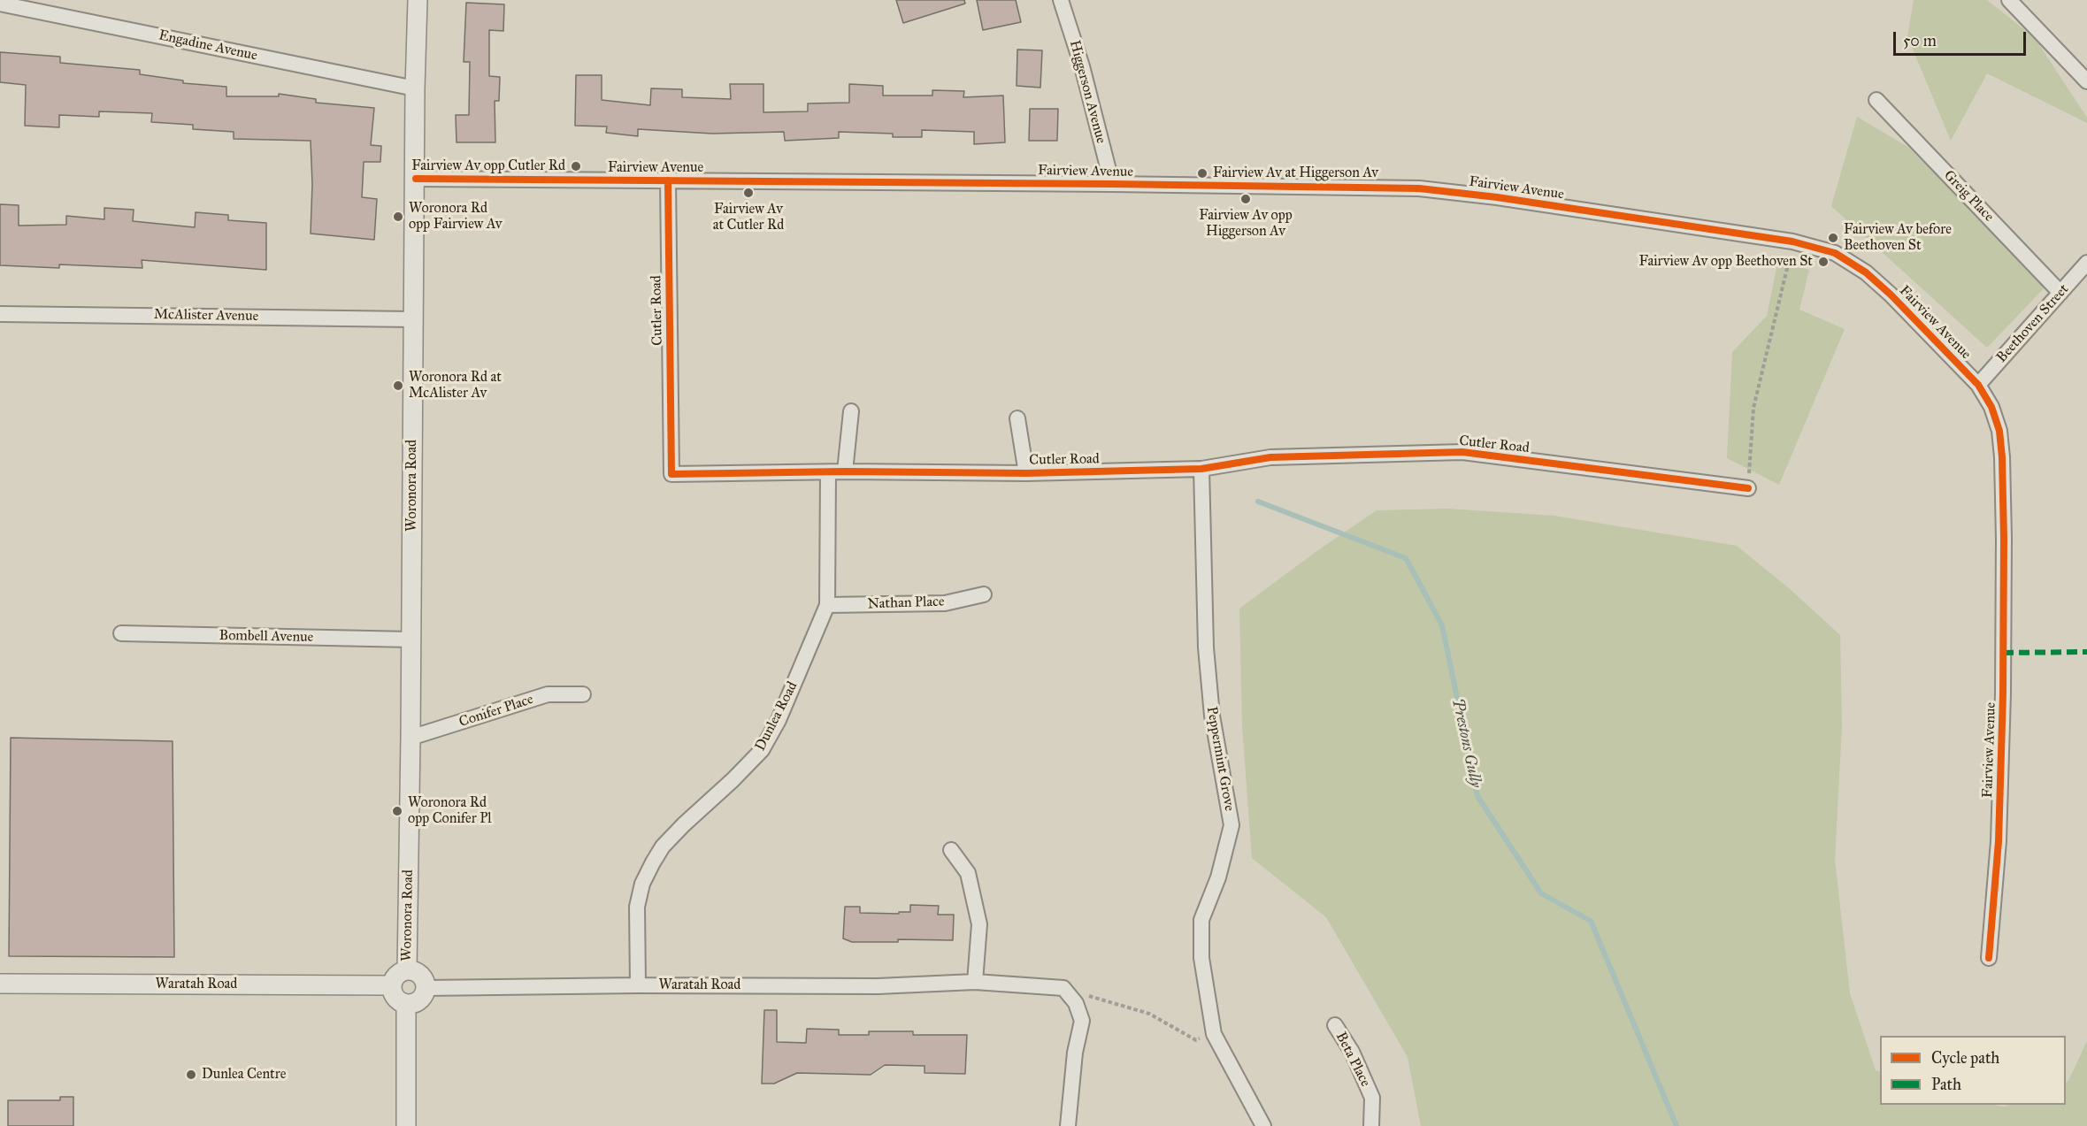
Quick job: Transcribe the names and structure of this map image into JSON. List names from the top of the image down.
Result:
{
  "streets": {
    "street": [
      "Engadine Avenue",
      "Higgerson Avenue",
      "Fairview Avenue",
      "Greig Place",
      "Cutler Road",
      "McAlister Avenue",
      "Beethoven Street",
      "Woronora Road",
      "Nathan Place",
      "Bombell Avenue",
      "Conifer Place",
      "Dunlea Road",
      "Peppermint Grove",
      "Waratah Road",
      "Beta Place"
    ]
  },
  "crossings": [
    ["Engadine Avenue", "Woronora Road"],
    ["Higgerson Avenue", "Fairview Avenue"],
    ["Fairview Avenue", "Cutler Road"],
    ["Fairview Avenue", "Beethoven Street"],
    ["Fairview Avenue", "Woronora Road"],
    ["Greig Place", "Beethoven Street"],
    ["Cutler Road", "Dunlea Road"],
    ["Cutler Road", "Peppermint Grove"],
    ["McAlister Avenue", "Woronora Road"],
    ["Woronora Road", "Bombell Avenue"],
    ["Woronora Road", "Conifer Place"],
    ["Woronora Road", "Waratah Road"],
    ["Nathan Place", "Dunlea Road"],
    ["Dunlea Road", "Waratah Road"]
  ],
  "water": ["Prestons Gully"],
  "places": [
    "Fairview Av opp Cutler Rd",
    "Fairview Av at Higgerson Av",
    "Fairview Av at Cutler Rd",
    "Fairview Av opp Higgerson Av",
    "Woronora Rd opp Fairview Av",
    "Fairview Av before Beethoven St",
    "Fairview Av opp Beethoven St",
    "Woronora Rd at McAlister Av",
    "Woronora Rd opp Conifer Pl",
    "Dunlea Centre"
  ],
  "legend": ["Cycle path", "Path"],
  "scale_bar": "50 m"
}
